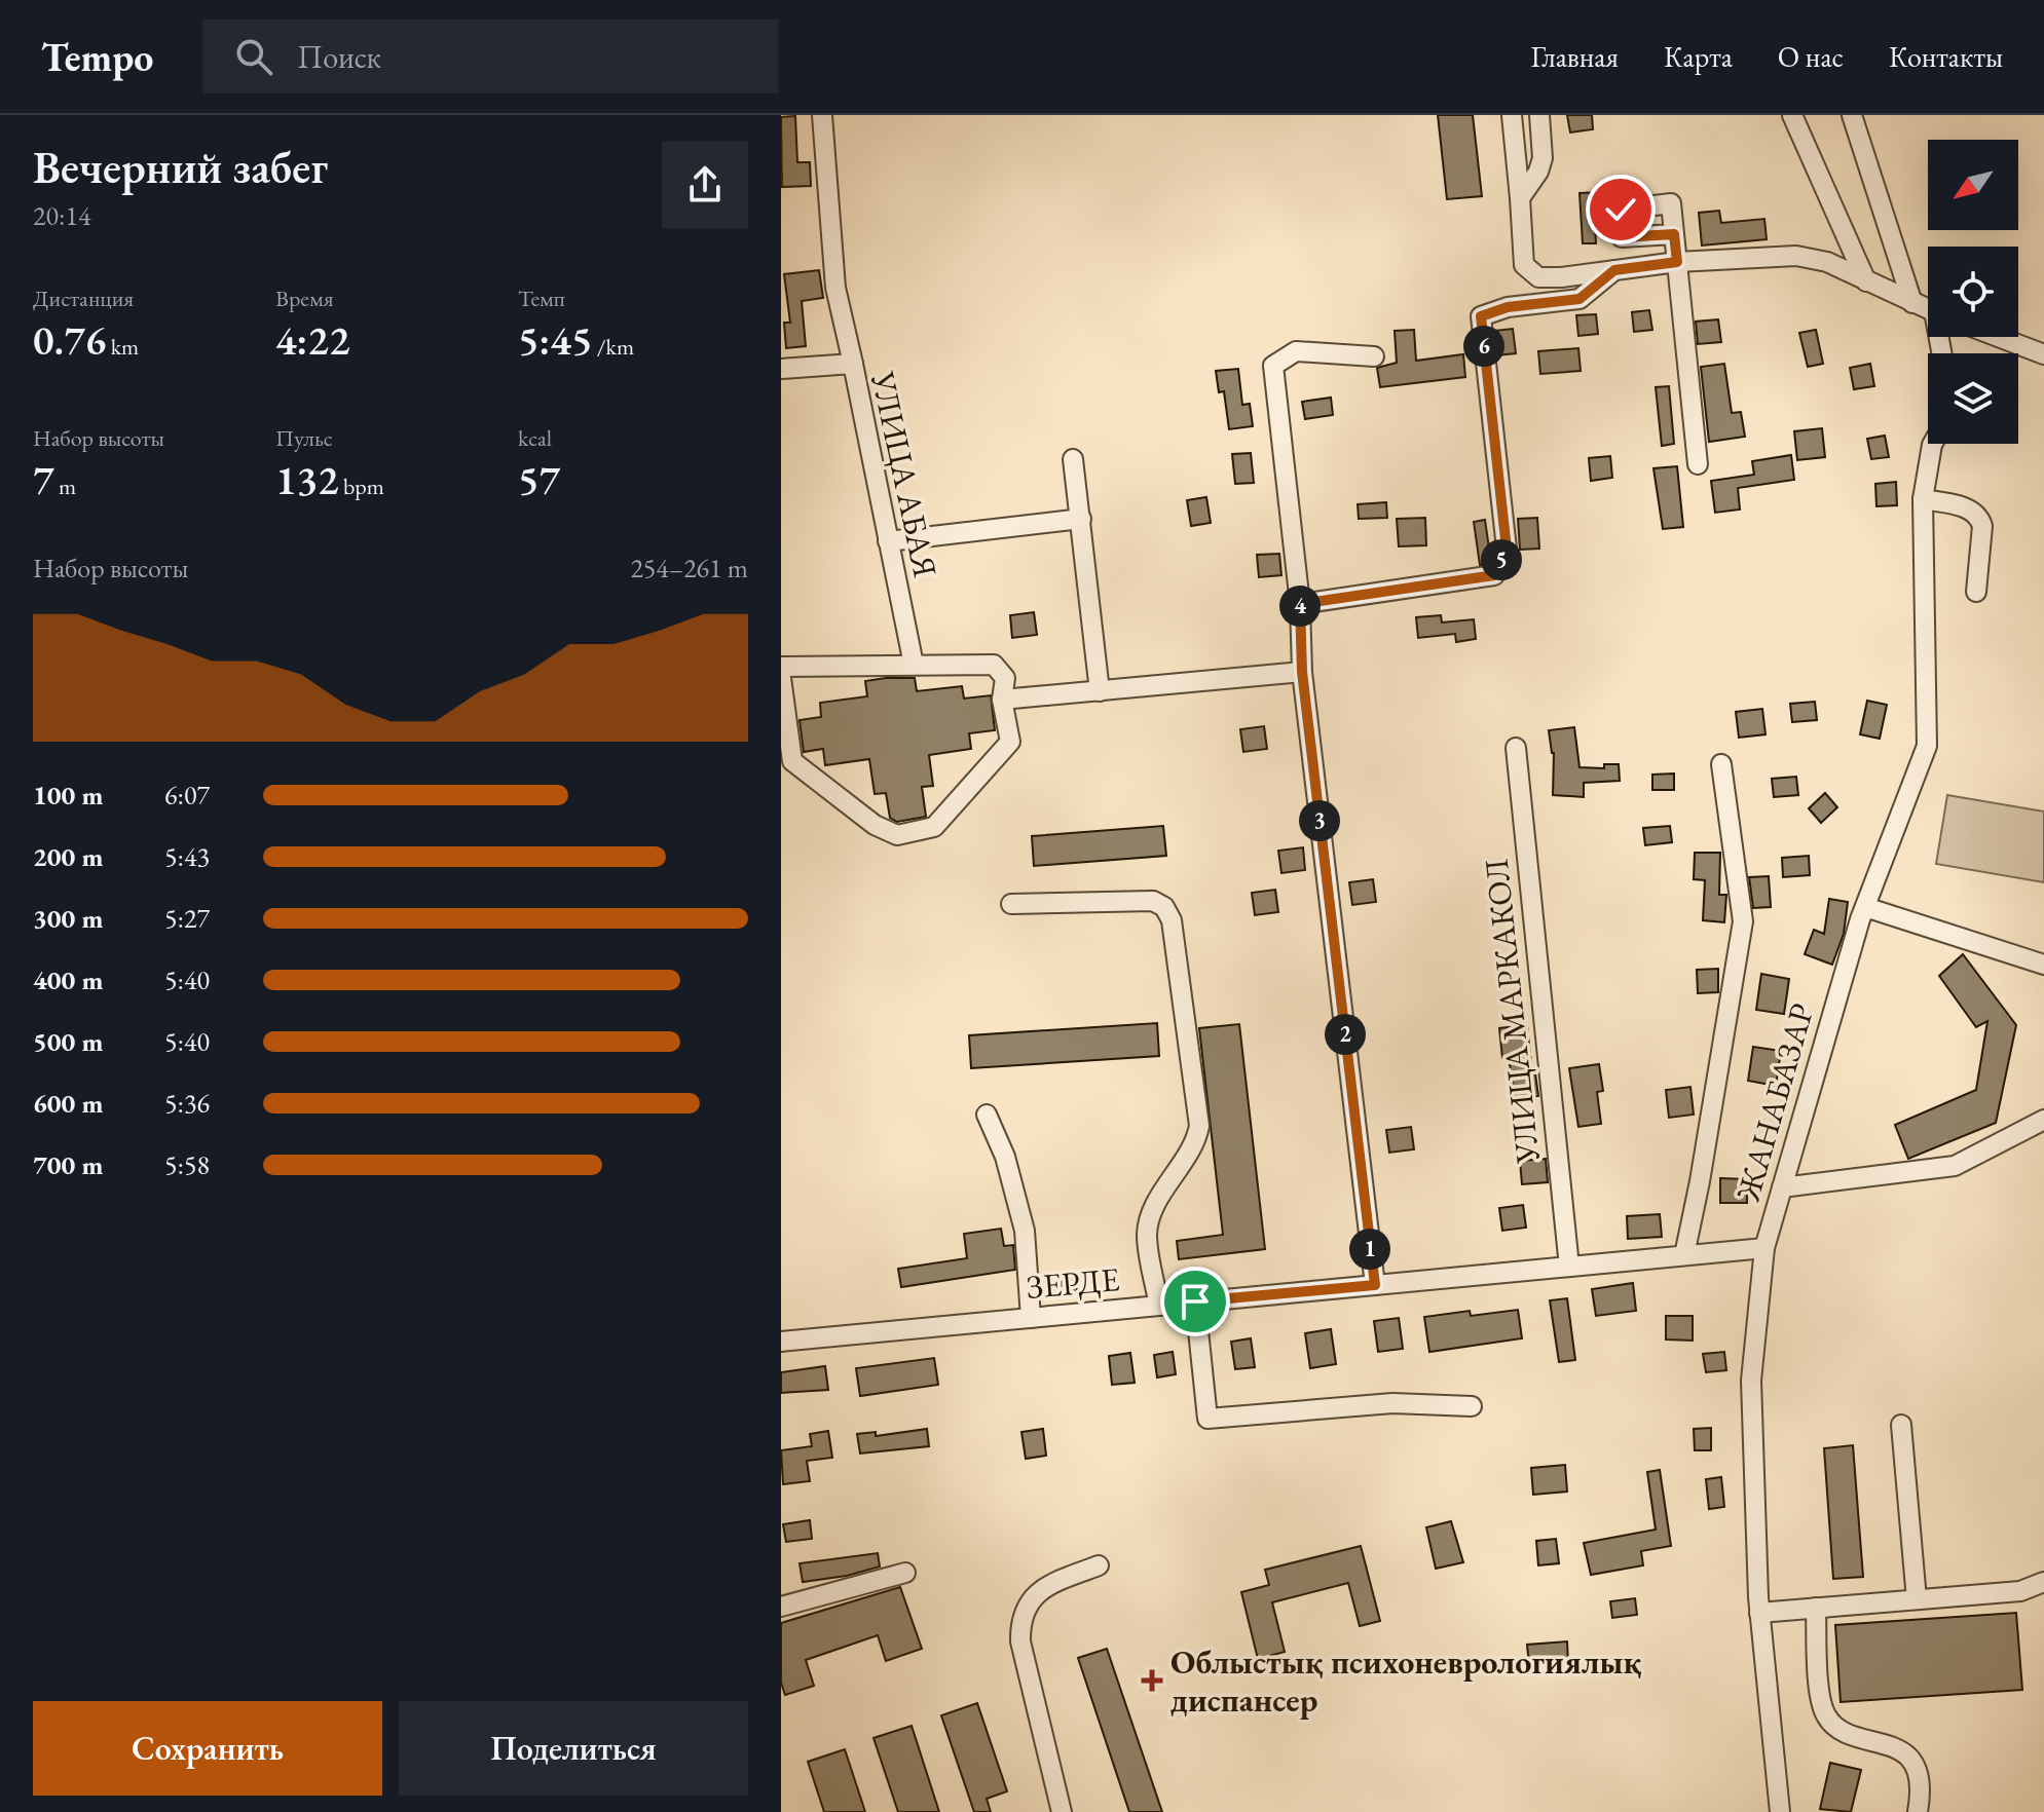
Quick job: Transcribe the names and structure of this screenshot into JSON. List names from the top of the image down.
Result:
{
  "streets": {
    "street": [
      "УЛИЦА АБАЯ",
      "УЛИЦА МАРКАКОЛ",
      "ЖАНАБАЗАР",
      "ЗЕРДЕ"
    ]
  },
  "crossings": [
    ["УЛИЦА МАРКАКОЛ", "ЗЕРДЕ"],
    ["ЖАНАБАЗАР", "ЗЕРДЕ"]
  ],
  "places": {
    "health": ["Облыстық психоневрологиялық диспансер"]
  },
  "north": "bottom left",
  "page": {
    "header": "Tempo",
    "search": "Поиск",
    "nav": [
      "Главная",
      "Карта",
      "О нас",
      "Контакты"
    ],
    "heading": ["Вечерний забег", "20:14"],
    "stats": [
      ["Дистанция", "0.76 km"],
      ["Время", "4:22"],
      ["Темп", "5:45 /km"],
      ["Набор высоты", "7 m"],
      ["Пульс", "132 bpm"],
      ["kcal", "57"]
    ],
    "pins": [
      "6",
      "5",
      "4",
      "3",
      "2",
      "1"
    ],
    "chart": ["Набор высоты", "254–261 m"],
    "list": [
      {
        "name": "100 m",
        "note": "6:07"
      },
      {
        "name": "200 m",
        "note": "5:43"
      },
      {
        "name": "300 m",
        "note": "5:27"
      },
      {
        "name": "400 m",
        "note": "5:40"
      },
      {
        "name": "500 m",
        "note": "5:40"
      },
      {
        "name": "600 m",
        "note": "5:36"
      },
      {
        "name": "700 m",
        "note": "5:58"
      }
    ],
    "buttons": ["Сохранить", "Поделиться"]
  }
}
